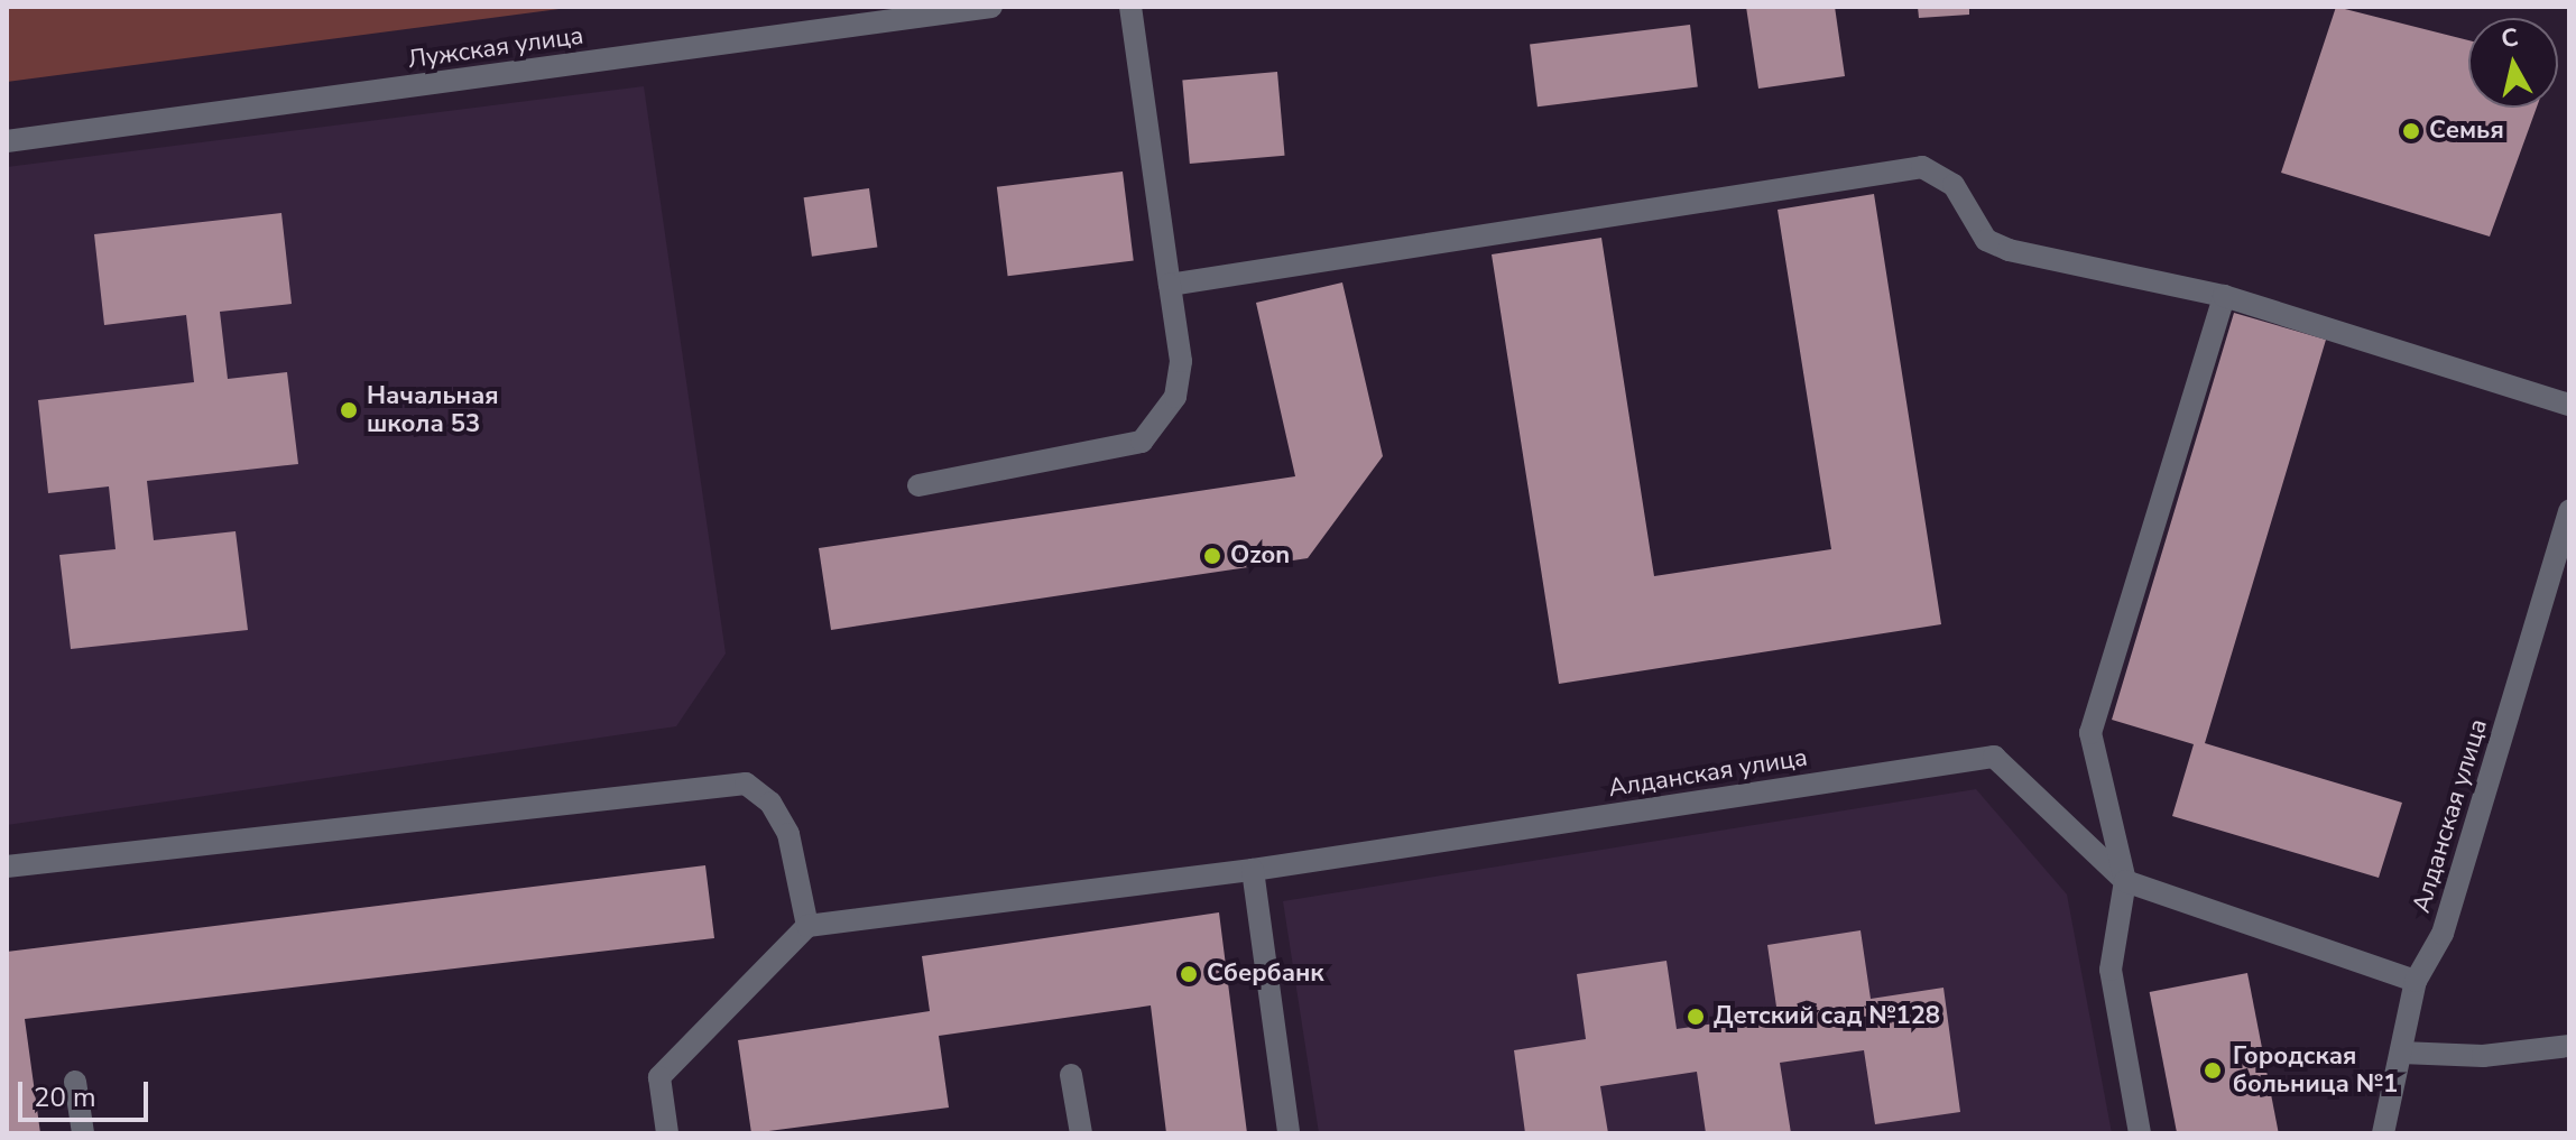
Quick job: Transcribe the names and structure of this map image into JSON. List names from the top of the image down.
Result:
{
  "streets": {
    "street": ["Лужская улица", "Алданская улица"]
  },
  "places": [
    "Семья",
    "Начальная школа 53",
    "Ozon",
    "Сбербанк",
    "Детский сад №128",
    "Городская больница №1"
  ],
  "scale_bar": "20 m",
  "north": "top"
}
